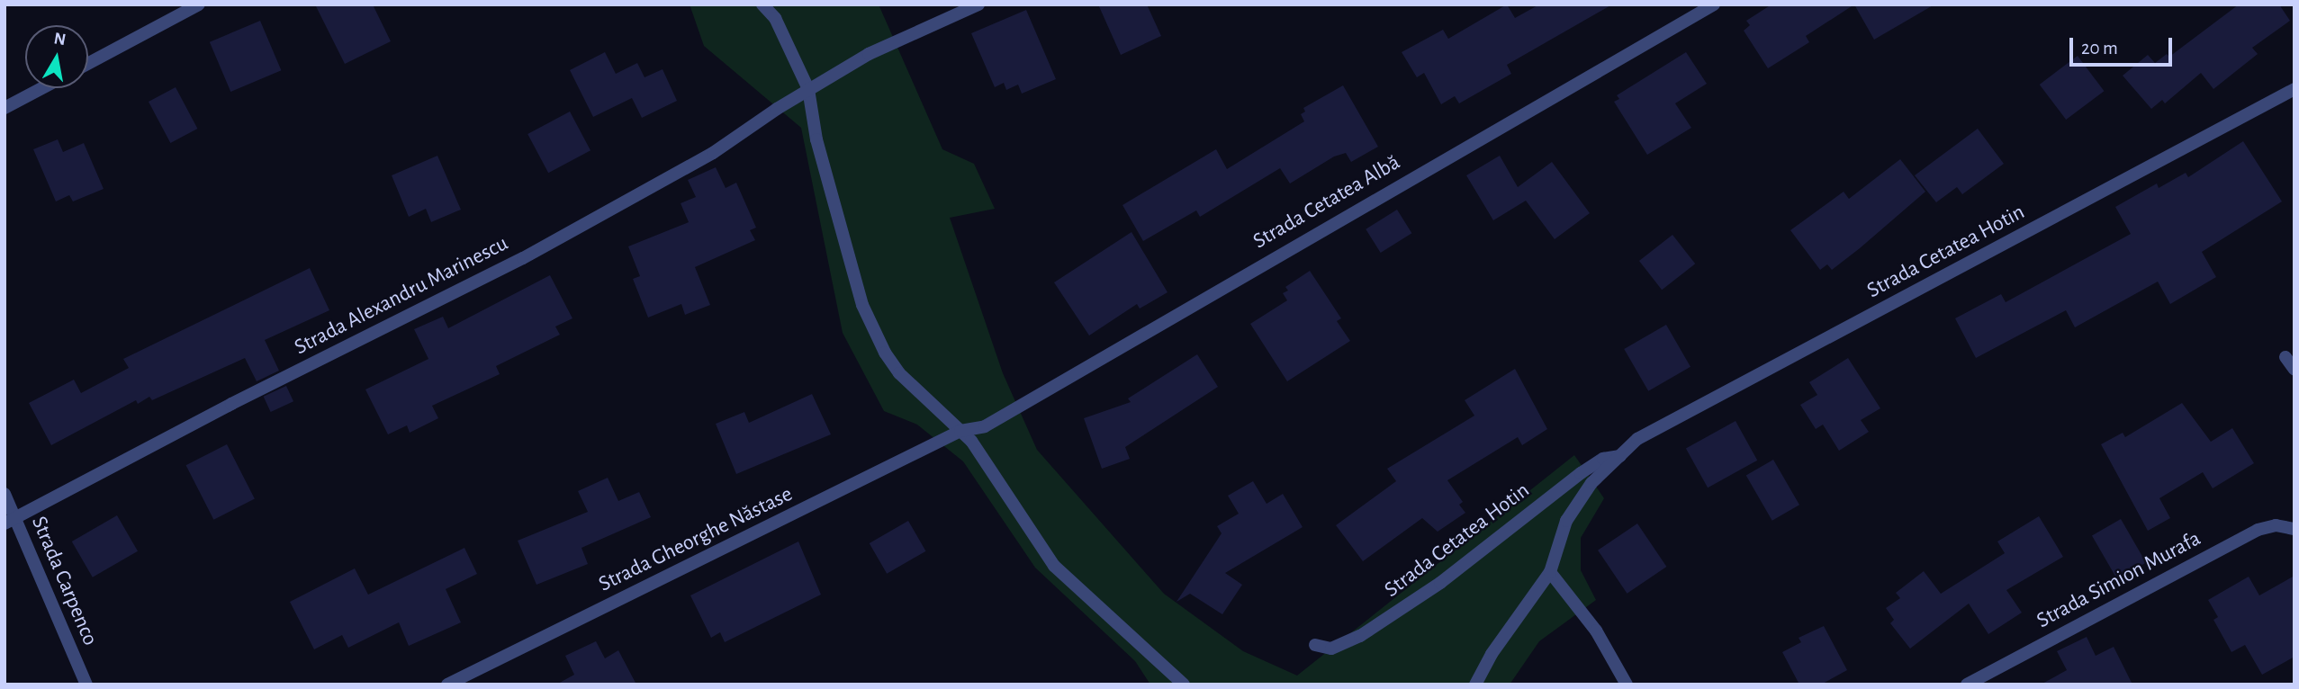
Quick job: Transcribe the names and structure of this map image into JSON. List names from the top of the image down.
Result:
{
  "streets": {
    "street": [
      "Strada Cetatea Albă",
      "Strada Cetatea Hotin",
      "Strada Alexandru Marinescu",
      "Strada Gheorghe Năstase",
      "Strada Simion Murafa",
      "Strada Carpenco"
    ]
  },
  "crossings": [
    ["Strada Cetatea Albă", "Strada Gheorghe Năstase"],
    ["Strada Alexandru Marinescu", "Strada Carpenco"]
  ],
  "scale_bar": "20 m",
  "north": "top"
}
